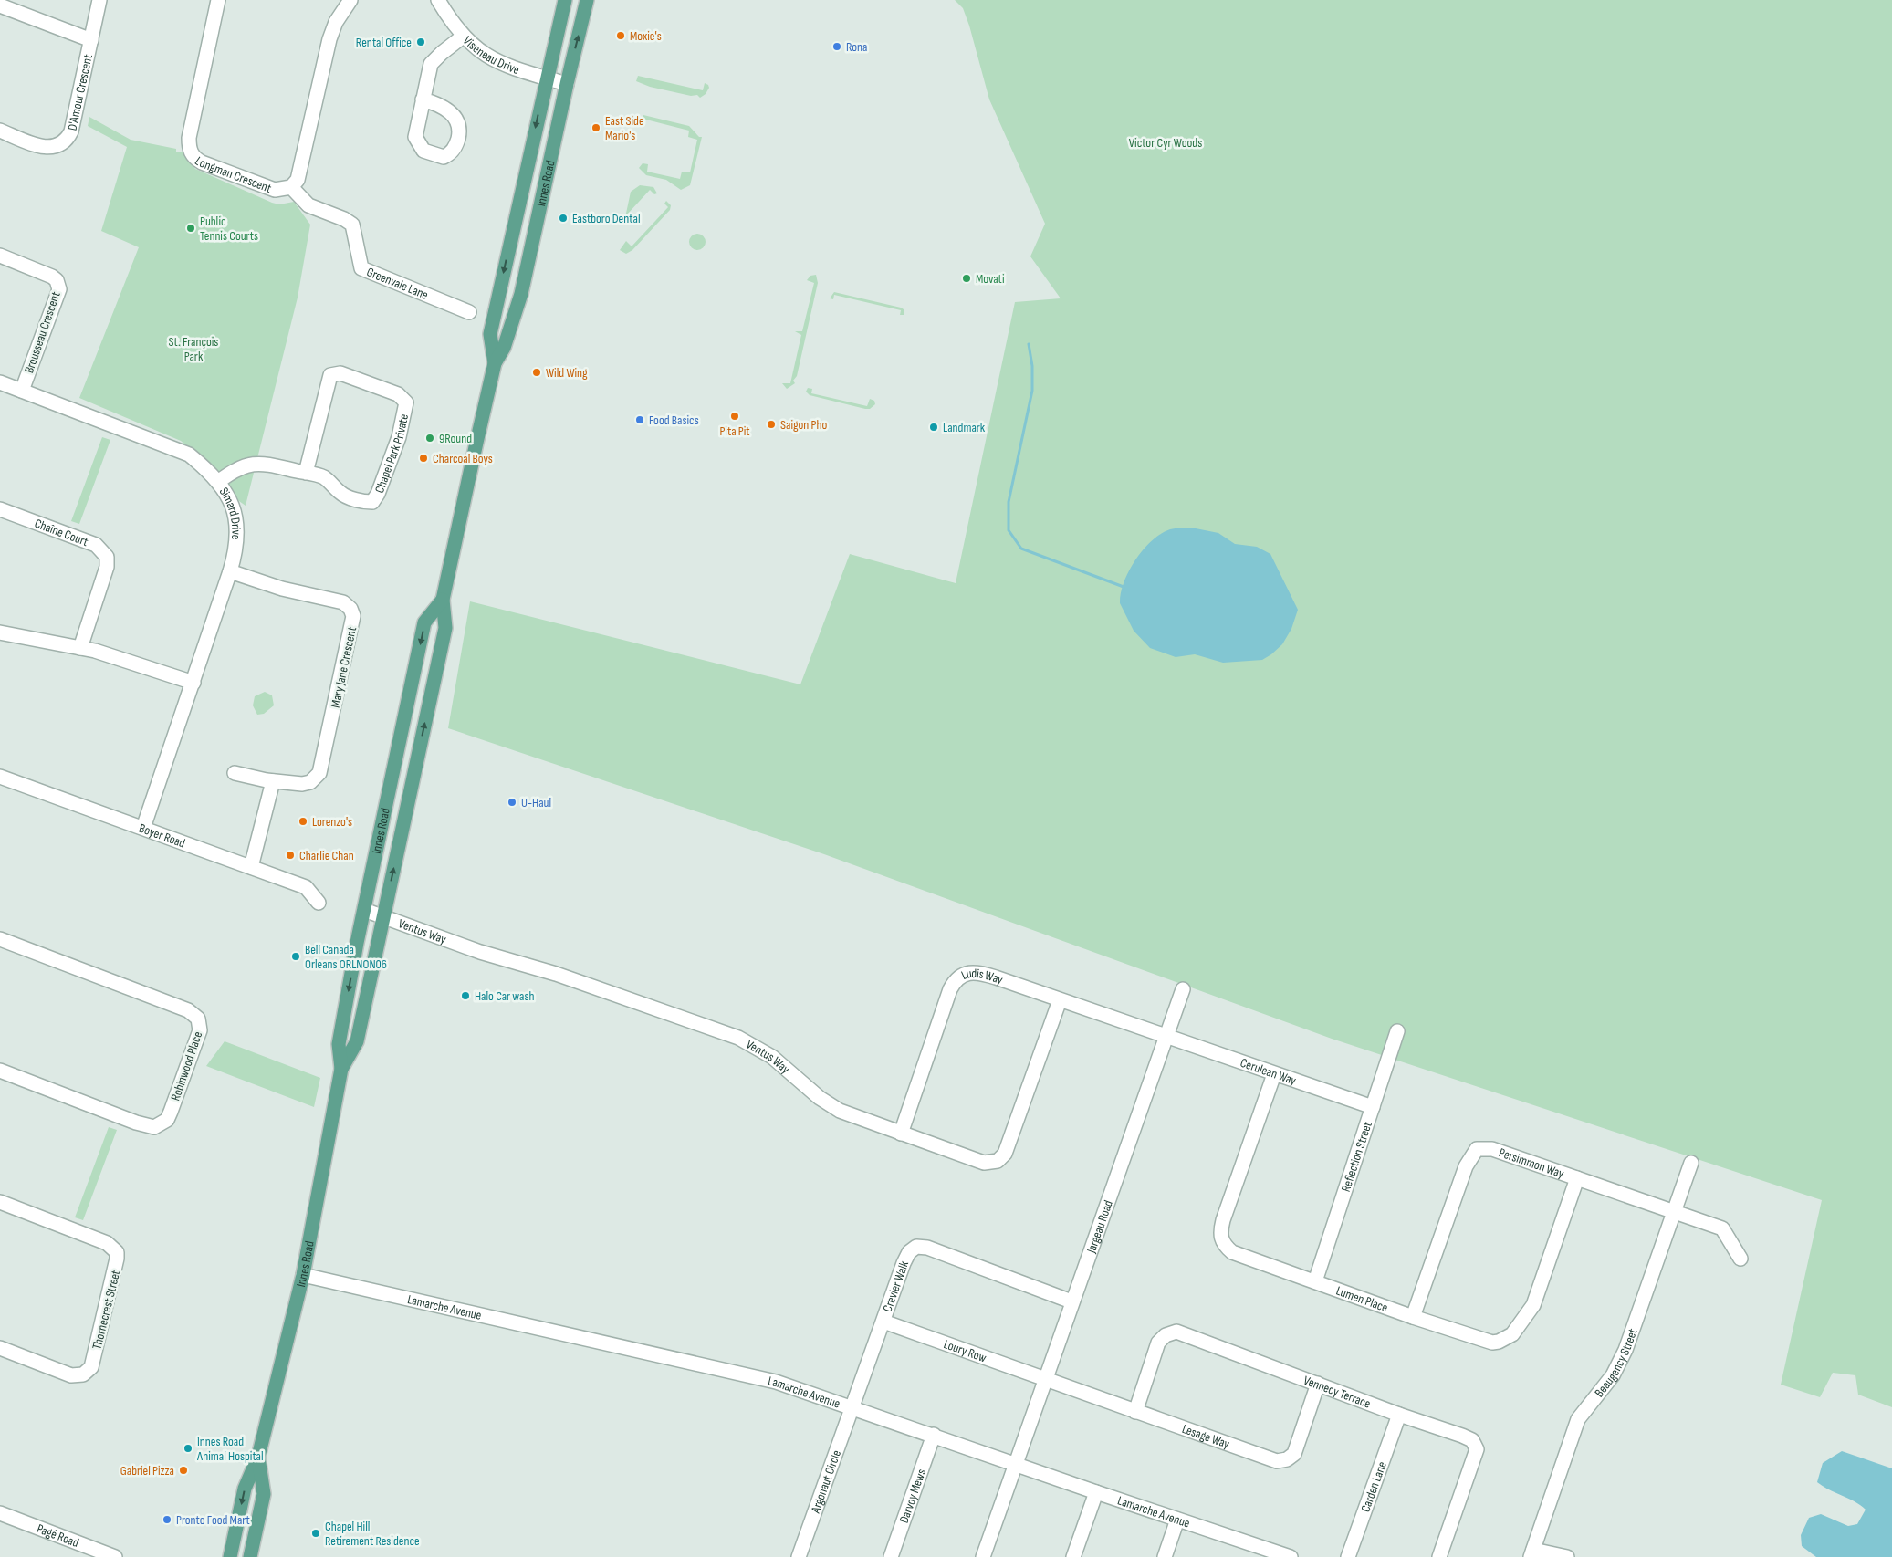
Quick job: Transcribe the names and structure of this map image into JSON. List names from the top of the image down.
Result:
{
  "streets": {
    "main road": ["Innes Road"],
    "street": [
      "Viseneau Drive",
      "D'Amour Crescent",
      "Longman Crescent",
      "Greenvale Lane",
      "Brousseau Crescent",
      "Chapel Park Private",
      "Simard Drive",
      "Chaîne Court",
      "Mary Jane Crescent",
      "Boyer Road",
      "Ventus Way",
      "Ludis Way",
      "Robinwood Place",
      "Cerulean Way",
      "Reflection Street",
      "Persimmon Way",
      "Jargeau Road",
      "Crevier Walk",
      "Lumen Place",
      "Lamarche Avenue",
      "Thornecrest Street",
      "Loury Row",
      "Beaugency Street",
      "Vennecy Terrace",
      "Lesage Way",
      "Argonaut Circle",
      "Carden Lane",
      "Darvoy Mews",
      "Pagé Road"
    ]
  },
  "crossings": [
    ["Viseneau Drive", "Innes Road"],
    ["Longman Crescent", "Greenvale Lane"],
    ["Innes Road", "Ventus Way"],
    ["Innes Road", "Lamarche Avenue"],
    ["Brousseau Crescent", "Simard Drive"],
    ["Chapel Park Private", "Simard Drive"],
    ["Simard Drive", "Mary Jane Crescent"],
    ["Simard Drive", "Boyer Road"],
    ["Ventus Way", "Ludis Way"],
    ["Ludis Way", "Cerulean Way"],
    ["Ludis Way", "Jargeau Road"],
    ["Cerulean Way", "Reflection Street"],
    ["Cerulean Way", "Jargeau Road"],
    ["Cerulean Way", "Lumen Place"],
    ["Reflection Street", "Lumen Place"],
    ["Persimmon Way", "Lumen Place"],
    ["Persimmon Way", "Beaugency Street"],
    ["Jargeau Road", "Crevier Walk"],
    ["Jargeau Road", "Lamarche Avenue"],
    ["Jargeau Road", "Loury Row"],
    ["Jargeau Road", "Lesage Way"],
    ["Crevier Walk", "Lamarche Avenue"],
    ["Crevier Walk", "Loury Row"],
    ["Crevier Walk", "Argonaut Circle"],
    ["Lamarche Avenue", "Argonaut Circle"],
    ["Lamarche Avenue", "Darvoy Mews"],
    ["Loury Row", "Lesage Way"],
    ["Vennecy Terrace", "Lesage Way"],
    ["Vennecy Terrace", "Carden Lane"]
  ],
  "parks": ["Victor Cyr Woods", "St. François Park"],
  "places": [
    "Moxie's",
    "Rental Office",
    "Rona",
    "East Side Mario's",
    "Eastboro Dental",
    "Public Tennis Courts",
    "Movati",
    "Wild Wing",
    "Pita Pit",
    "Food Basics",
    "Saigon Pho",
    "Landmark",
    "9Round",
    "Charcoal Boys",
    "U-Haul",
    "Lorenzo's",
    "Charlie Chan",
    "Bell Canada Orleans ORLNON06",
    "Halo Car wash",
    "Innes Road Animal Hospital",
    "Gabriel Pizza",
    "Pronto Food Mart",
    "Chapel Hill Retirement Residence"
  ]
}
